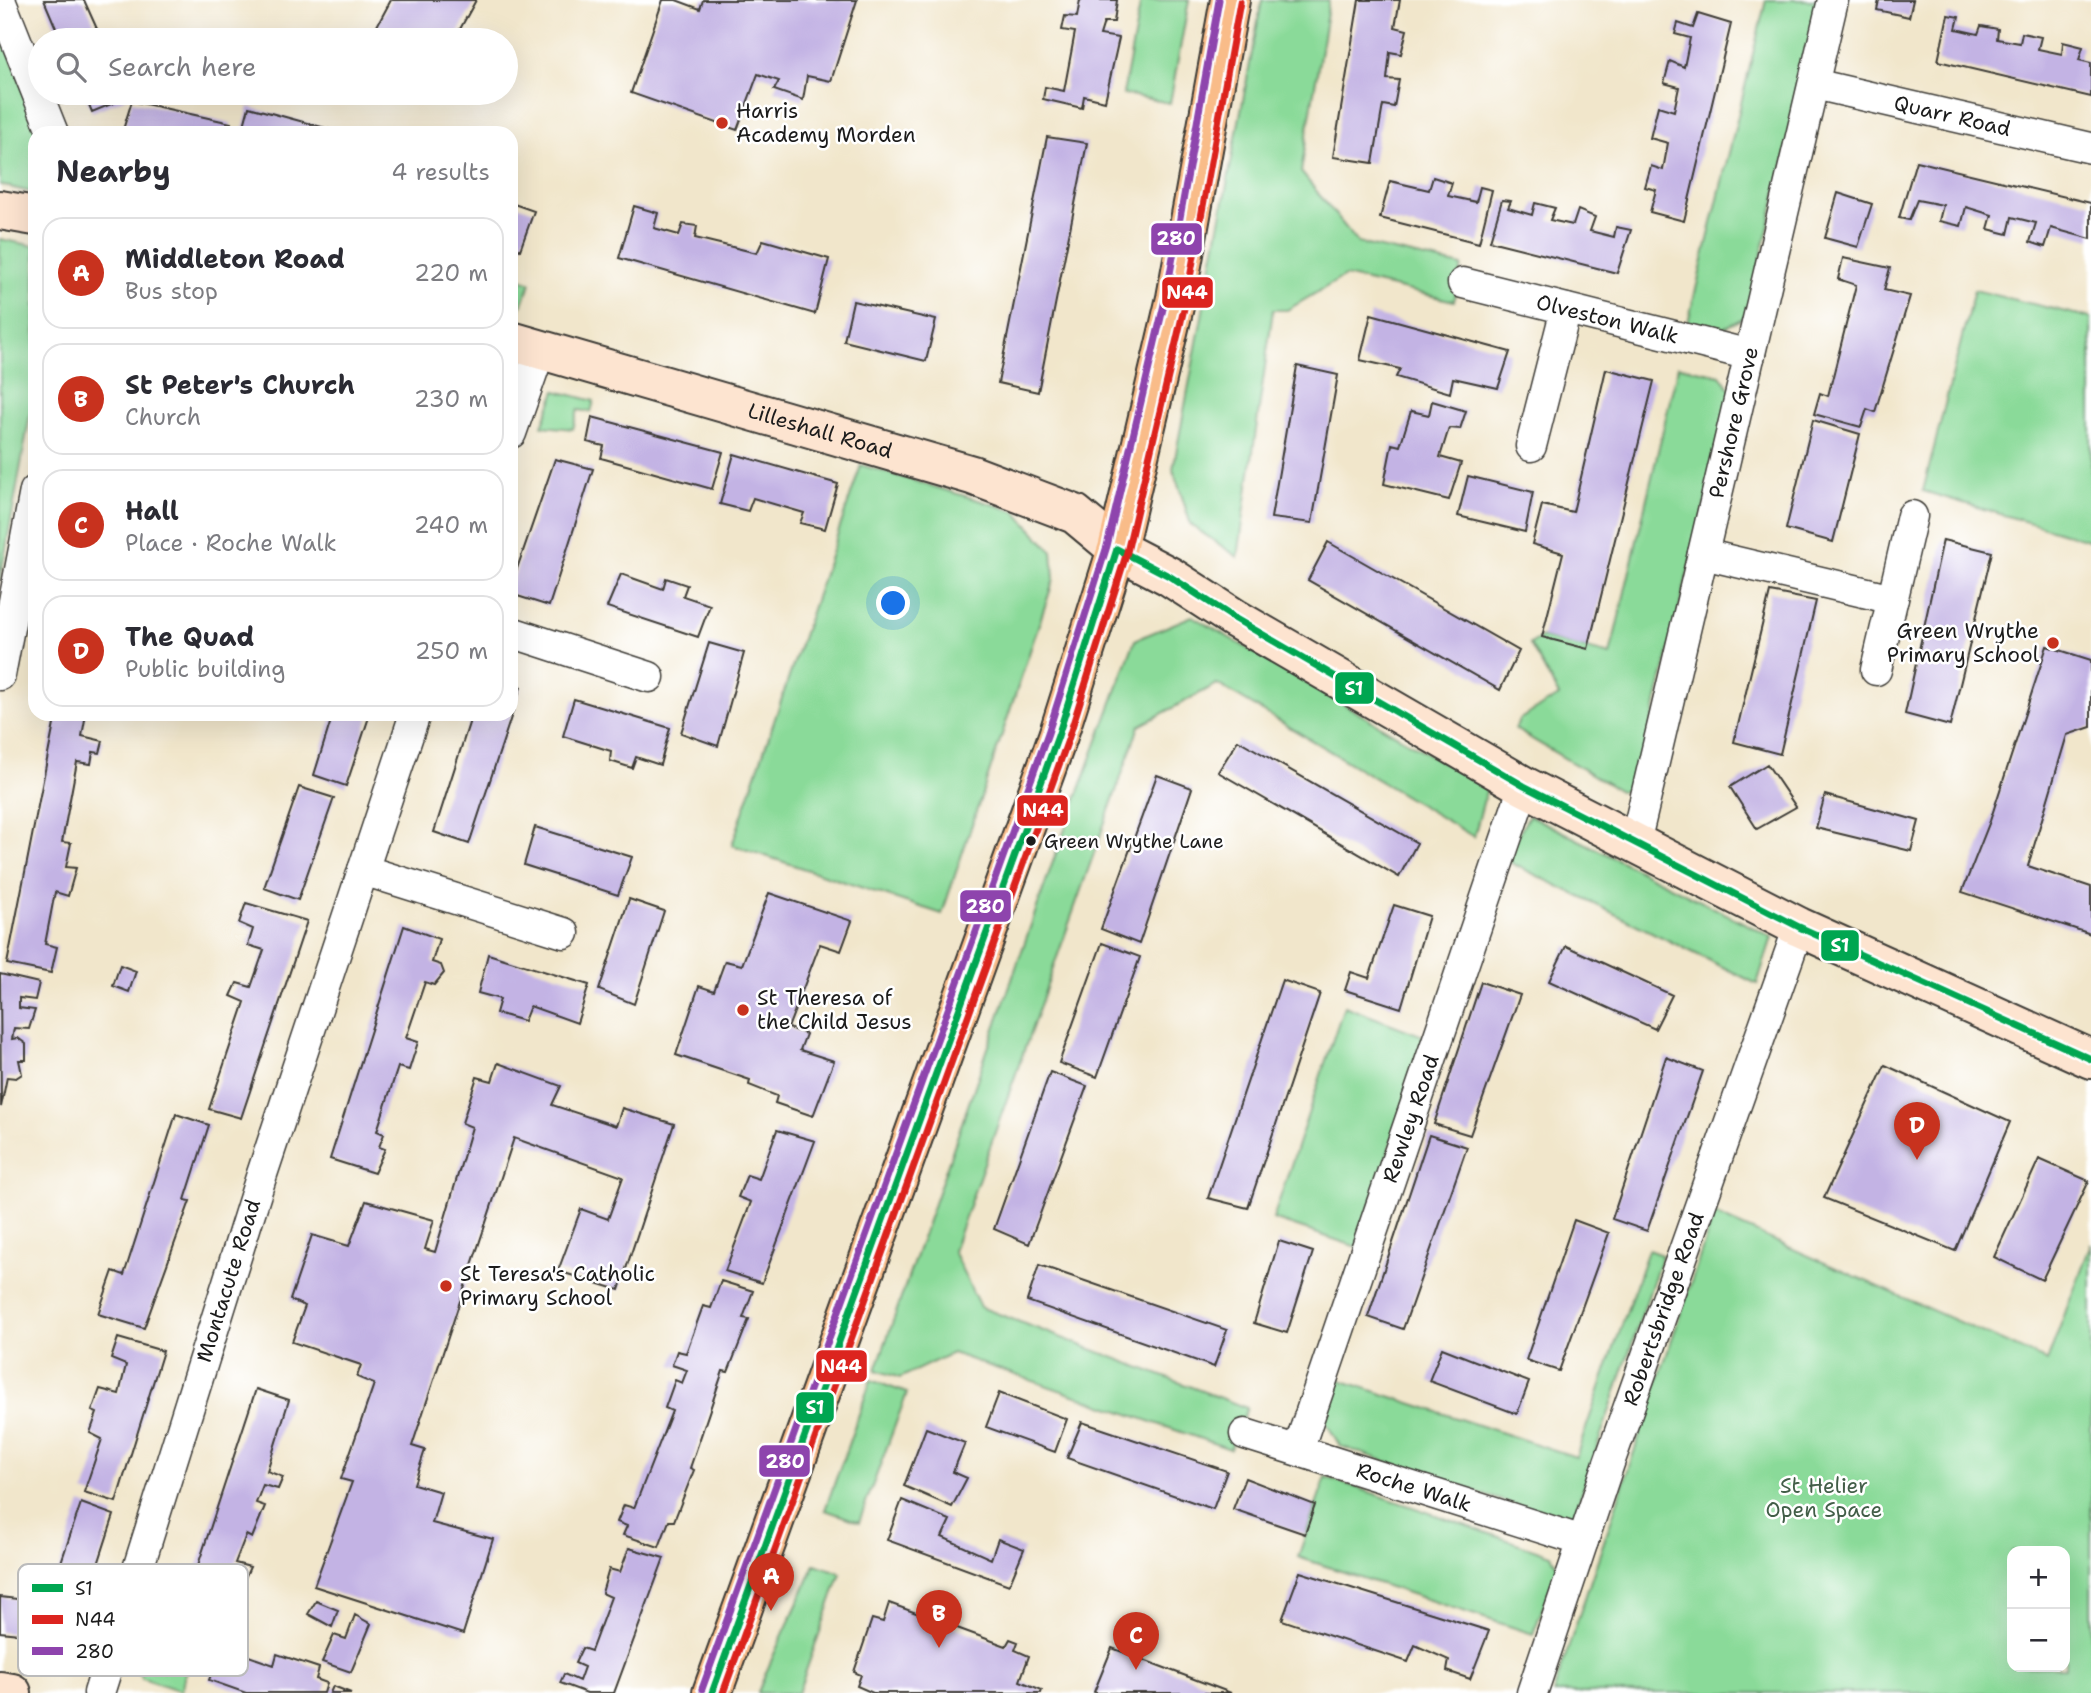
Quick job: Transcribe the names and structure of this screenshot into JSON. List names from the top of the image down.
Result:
{
  "streets": {
    "street": [
      "Quarr Road",
      "Olveston Walk",
      "Pershore Grove",
      "Lilleshall Road",
      "Rewley Road",
      "Montacute Road",
      "Robertsbridge Road",
      "Roche Walk"
    ]
  },
  "crossings": [
    ["Quarr Road", "Pershore Grove"],
    ["Olveston Walk", "Pershore Grove"],
    ["Rewley Road", "Roche Walk"],
    ["Robertsbridge Road", "Roche Walk"]
  ],
  "parks": ["St Helier Open Space"],
  "places": [
    "Harris Academy Morden",
    "Green Wrythe Primary School",
    "Green Wrythe Lane",
    "St Theresa of the Child Jesus",
    "St Teresa's Catholic Primary School"
  ],
  "lines": ["transit line 280", "transit line N44", "transit line S1"],
  "legend": ["S1", "N44", "280"],
  "page": {
    "search": "Search here",
    "heading": ["Nearby", "4 results"],
    "list": [
      {
        "mark": "A",
        "name": "Middleton Road",
        "note": "Bus stop",
        "value": "220 m"
      },
      {
        "mark": "B",
        "name": "St Peter's Church",
        "note": "Church",
        "value": "230 m"
      },
      {
        "mark": "C",
        "name": "Hall",
        "note": "Place · Roche Walk",
        "value": "240 m"
      },
      {
        "mark": "D",
        "name": "The Quad",
        "note": "Public building",
        "value": "250 m"
      }
    ],
    "pins": [
      "D",
      "A",
      "B",
      "C"
    ],
    "map_buttons": ["+", "−"]
  }
}
